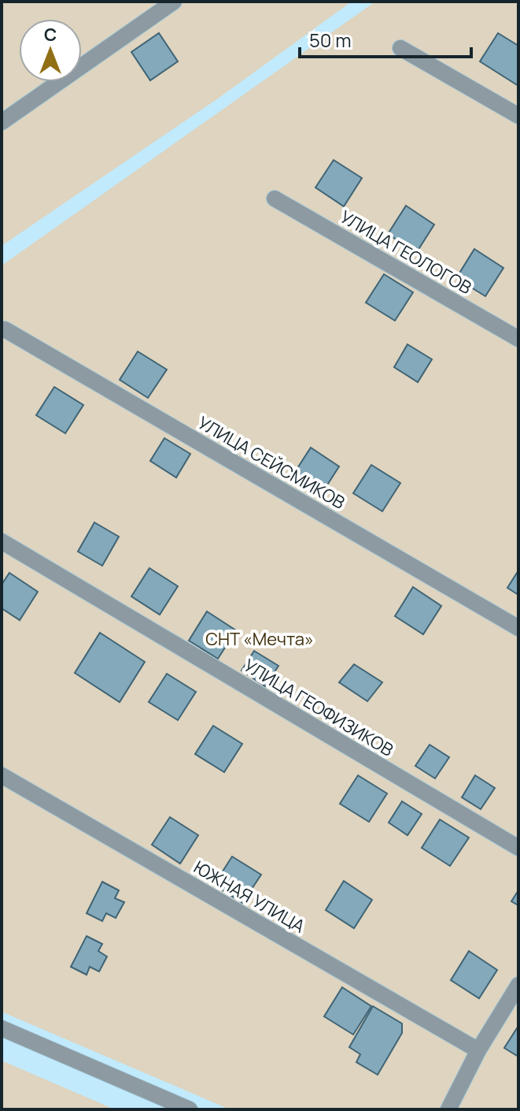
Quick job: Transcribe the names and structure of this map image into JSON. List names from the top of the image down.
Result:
{
  "streets": {
    "street": [
      "УЛИЦА ГЕОЛОГОВ",
      "УЛИЦА СЕЙСМИКОВ",
      "УЛИЦА ГЕОФИЗИКОВ",
      "ЮЖНАЯ УЛИЦА"
    ]
  },
  "parks": ["СНТ «Мечта»"],
  "scale_bar": "50 m",
  "north": "top"
}
